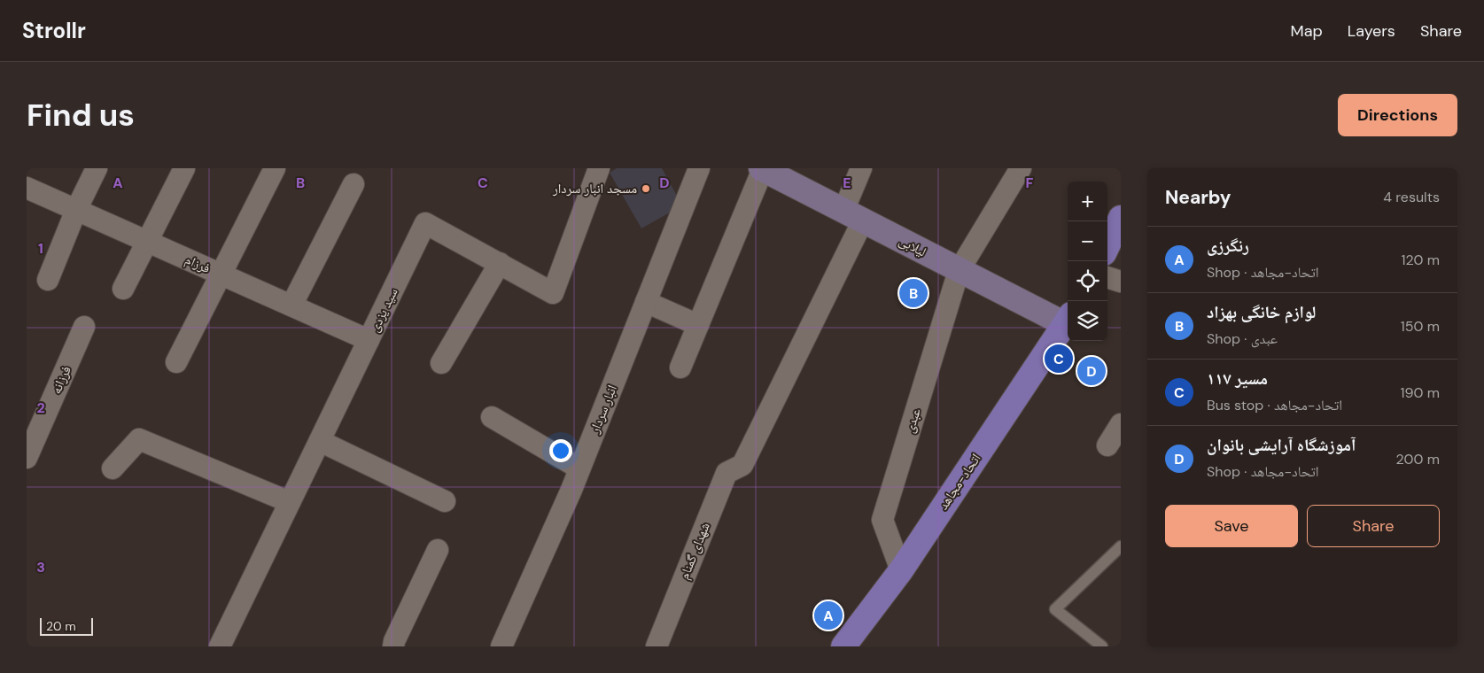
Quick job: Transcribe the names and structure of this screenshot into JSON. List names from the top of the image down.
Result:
{
  "streets": {
    "main road": ["لیلابی", "اتحاد-مجاهد"],
    "street": [
      "فرزام",
      "سید یزدی",
      "فرزانه",
      "انبار سردار",
      "عبدی",
      "شهدای گمنام"
    ]
  },
  "crossings": [
    ["لیلابی", "عبدی"],
    ["لیلابی", "اتحاد-مجاهد"],
    ["لیلابی", "شهدای گمنام"],
    ["فرزام", "سید یزدی"],
    ["عبدی", "اتحاد-مجاهد"]
  ],
  "places": ["مسجد انبار سردار"],
  "scale_bar": "20 m",
  "page": {
    "header": "Strollr",
    "nav": ["Map", "Layers", "Share"],
    "buttons": [
      "Directions",
      ["Save", "Share"]
    ],
    "title": "Find us",
    "heading": ["Nearby", "4 results"],
    "map_buttons": ["+", "−"],
    "list": [
      {
        "mark": "A",
        "name": "رنگرزی",
        "note": "Shop · اتحاد-مجاهد",
        "value": "120 m"
      },
      {
        "mark": "B",
        "name": "لوازم خانگی بهزاد",
        "note": "Shop · عبدی",
        "value": "150 m"
      },
      {
        "mark": "C",
        "name": "مسیر ۱۱۷",
        "note": "Bus stop · اتحاد-مجاهد",
        "value": "190 m"
      },
      {
        "mark": "D",
        "name": "آموزشگاه آرایشی بانوان",
        "note": "Shop · اتحاد-مجاهد",
        "value": "200 m"
      }
    ],
    "pins": [
      "B",
      "C",
      "D",
      "A"
    ],
    "scale": "20 m"
  },
  "grid": {
    "columns": [
      "A",
      "B",
      "C",
      "D",
      "E",
      "F"
    ],
    "rows": ["1", "2", "3"]
  }
}
